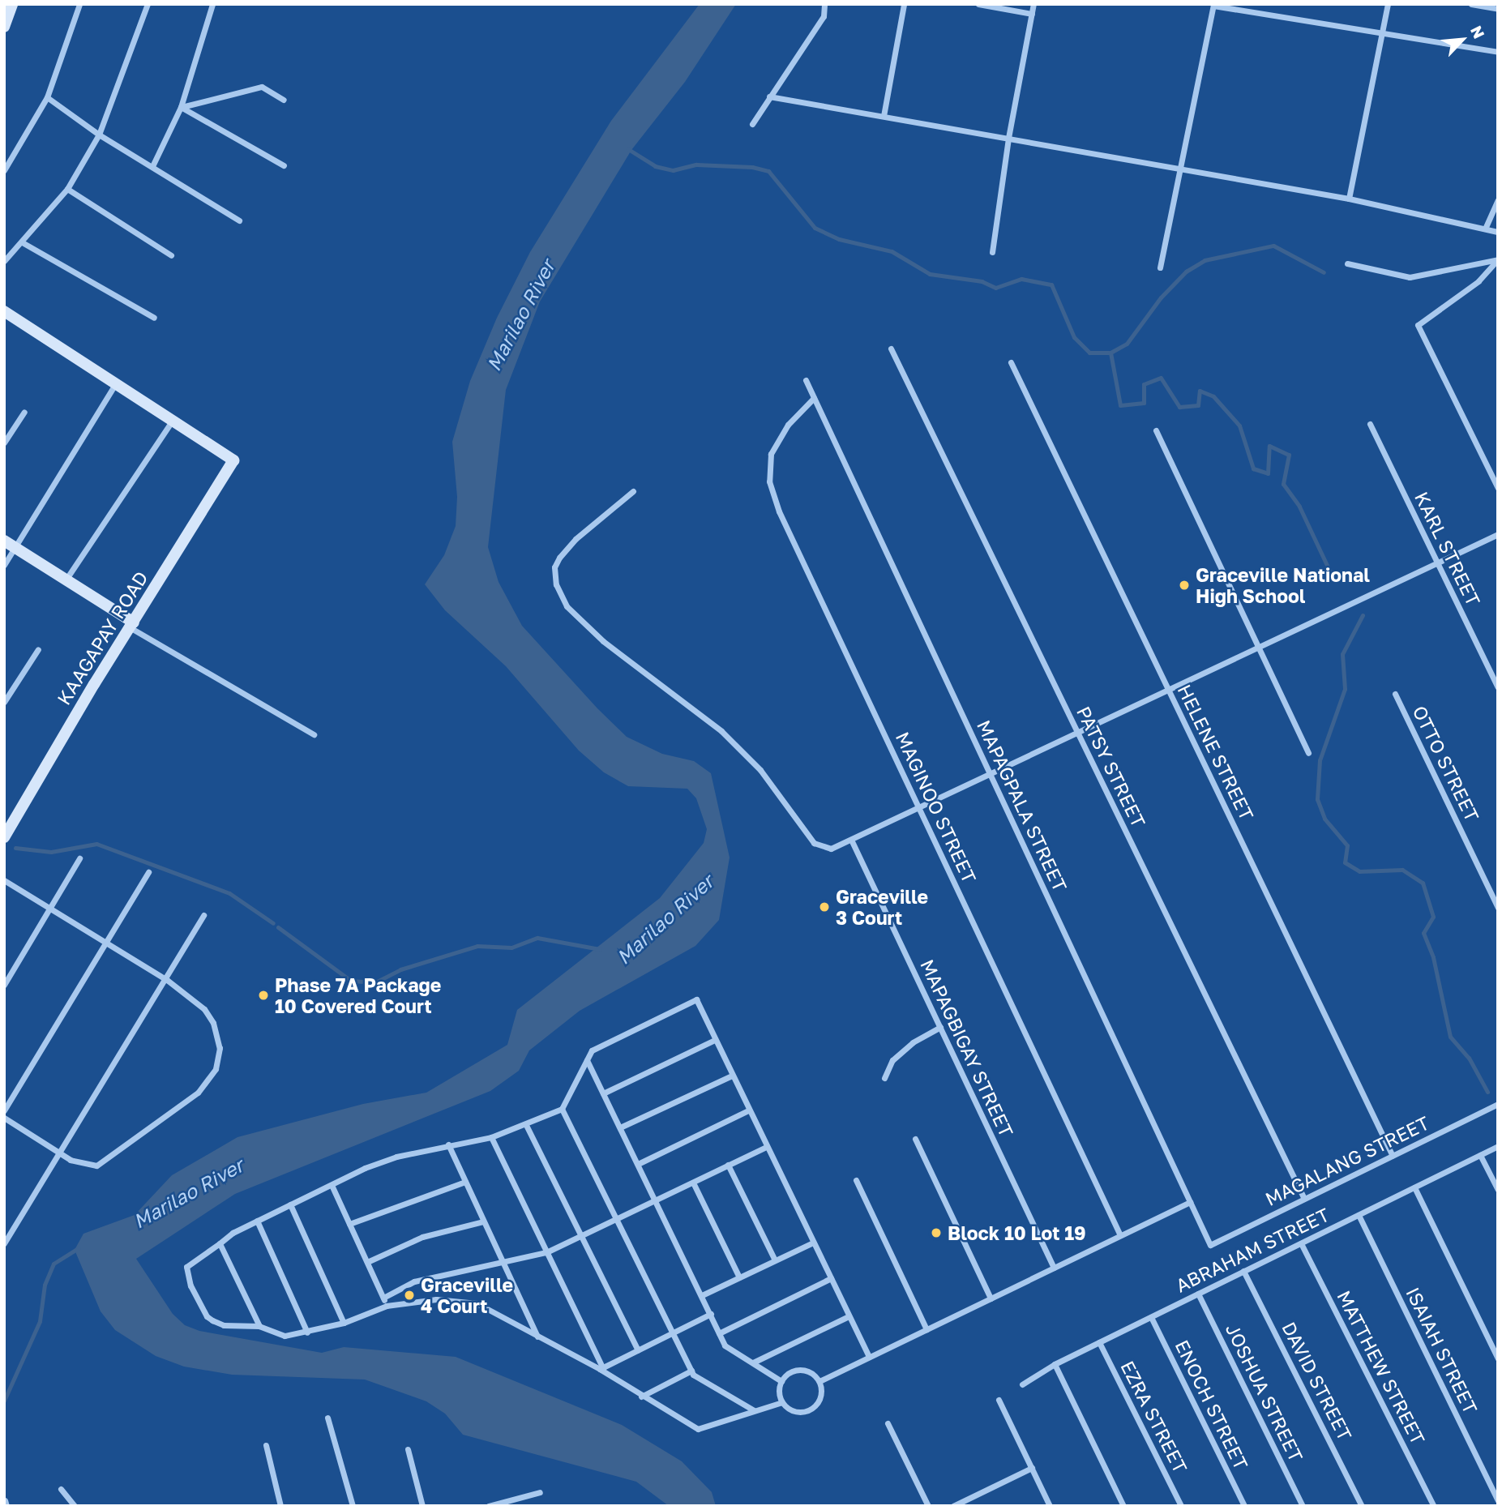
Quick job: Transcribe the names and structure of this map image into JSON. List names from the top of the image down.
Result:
{
  "streets": {
    "street": [
      "KARL STREET",
      "KAAGAPAY ROAD",
      "HELENE STREET",
      "OTTO STREET",
      "PATSY STREET",
      "MAPAGPALA STREET",
      "MAGINOO STREET",
      "MAPAGBIGAY STREET",
      "MAGALANG STREET",
      "ABRAHAM STREET",
      "ISAIAH STREET",
      "MATTHEW STREET",
      "DAVID STREET",
      "JOSHUA STREET",
      "ENOCH STREET",
      "EZRA STREET"
    ]
  },
  "crossings": [
    ["HELENE STREET", "MAGALANG STREET"],
    ["PATSY STREET", "MAGALANG STREET"],
    ["MAPAGPALA STREET", "MAGINOO STREET"],
    ["MAPAGPALA STREET", "MAGALANG STREET"],
    ["ABRAHAM STREET", "ISAIAH STREET"],
    ["ABRAHAM STREET", "MATTHEW STREET"],
    ["ABRAHAM STREET", "DAVID STREET"],
    ["ABRAHAM STREET", "JOSHUA STREET"],
    ["ABRAHAM STREET", "ENOCH STREET"],
    ["ABRAHAM STREET", "EZRA STREET"]
  ],
  "water": ["Marilao River"],
  "places": [
    "Graceville National High School",
    "Graceville 3 Court",
    "Phase 7A Package 10 Covered Court",
    "Block 10 Lot 19",
    "Graceville 4 Court"
  ],
  "north": "top right"
}
